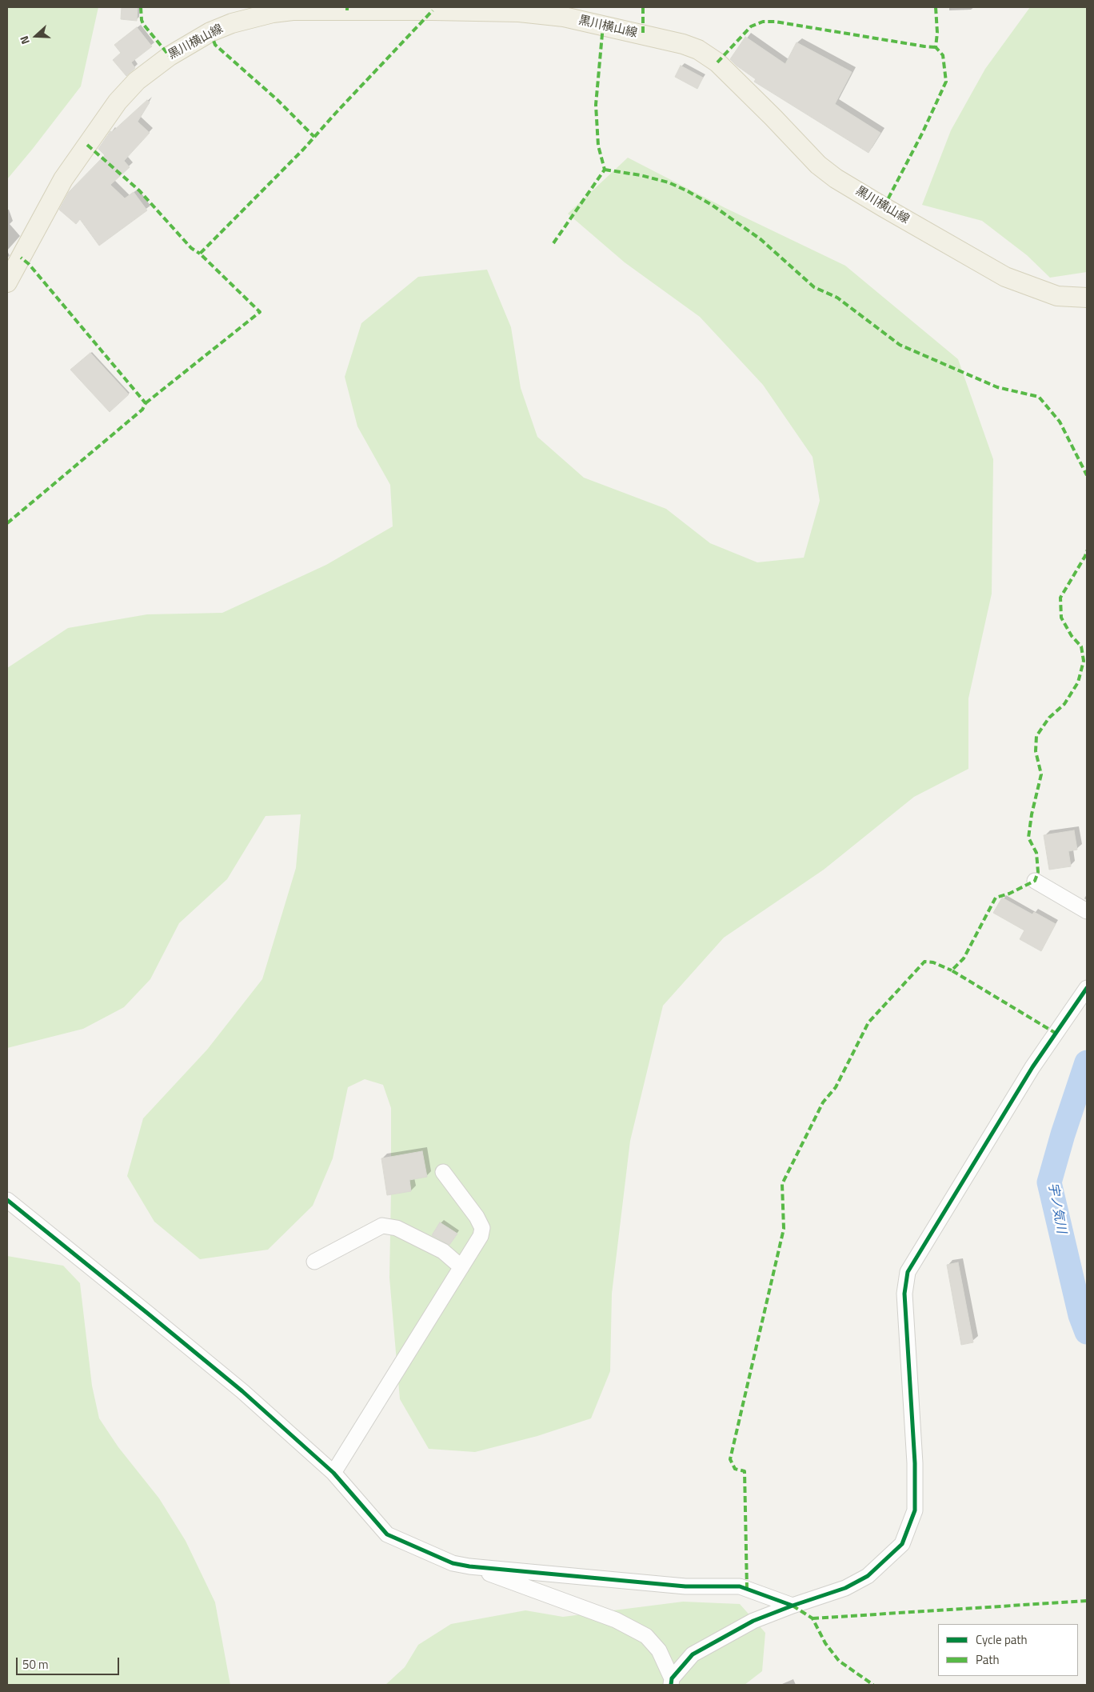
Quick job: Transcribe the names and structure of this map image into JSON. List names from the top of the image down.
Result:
{
  "streets": {
    "main road": ["黒川横山線"]
  },
  "water": ["宇ノ気川"],
  "legend": ["Cycle path", "Path"],
  "scale_bar": "50 m",
  "north": "left"
}
